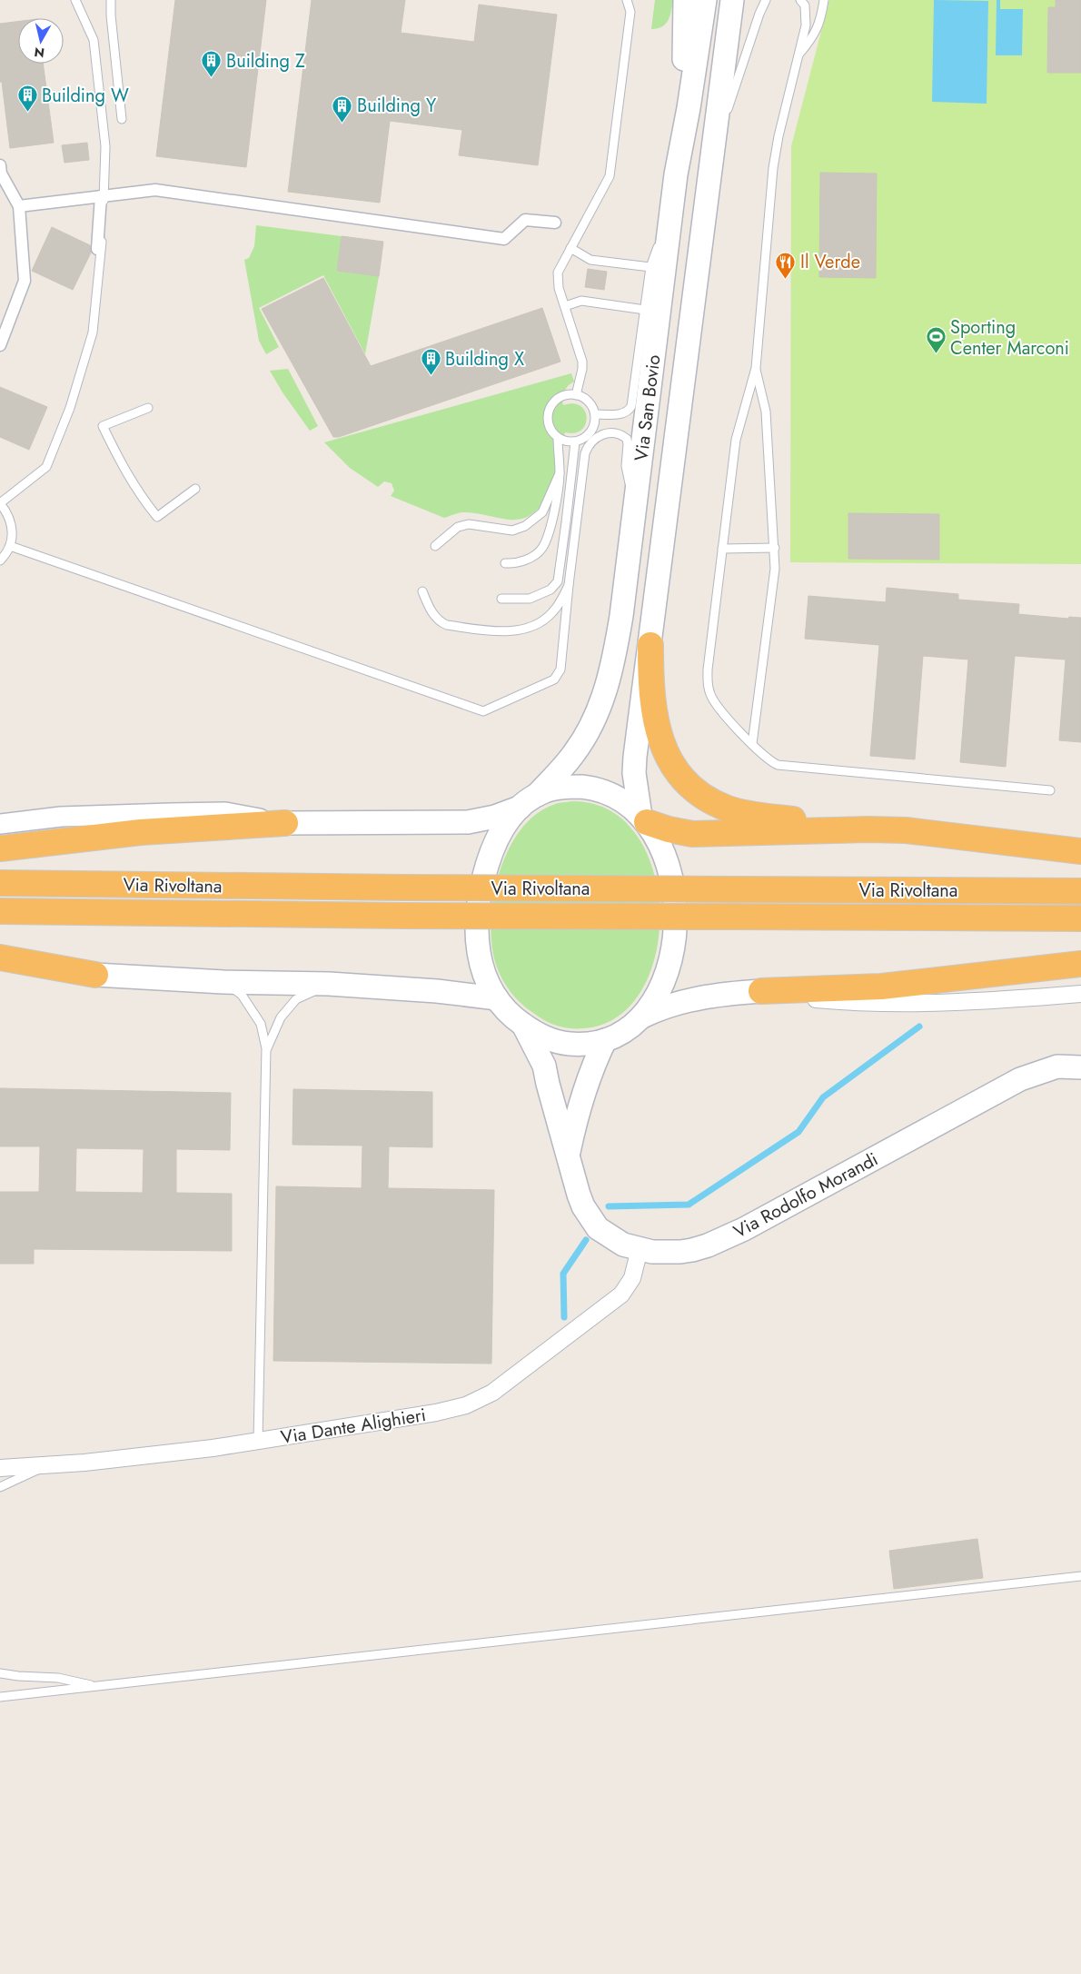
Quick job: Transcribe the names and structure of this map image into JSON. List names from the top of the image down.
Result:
{
  "streets": {
    "highway": ["Via Rivoltana"],
    "main road": ["Via San Bovio", "Via Rodolfo Morandi"],
    "street": ["Via Dante Alighieri"]
  },
  "crossings": [
    ["Via San Bovio", "Via Rodolfo Morandi"],
    ["Via Rodolfo Morandi", "Via Dante Alighieri"]
  ],
  "places": {
    "building": [
      "Building Z",
      "Building W",
      "Building Y",
      "Building X"
    ],
    "restaurant": ["Il Verde"],
    "sports": ["Sporting Center Marconi"]
  },
  "north": "bottom"
}
